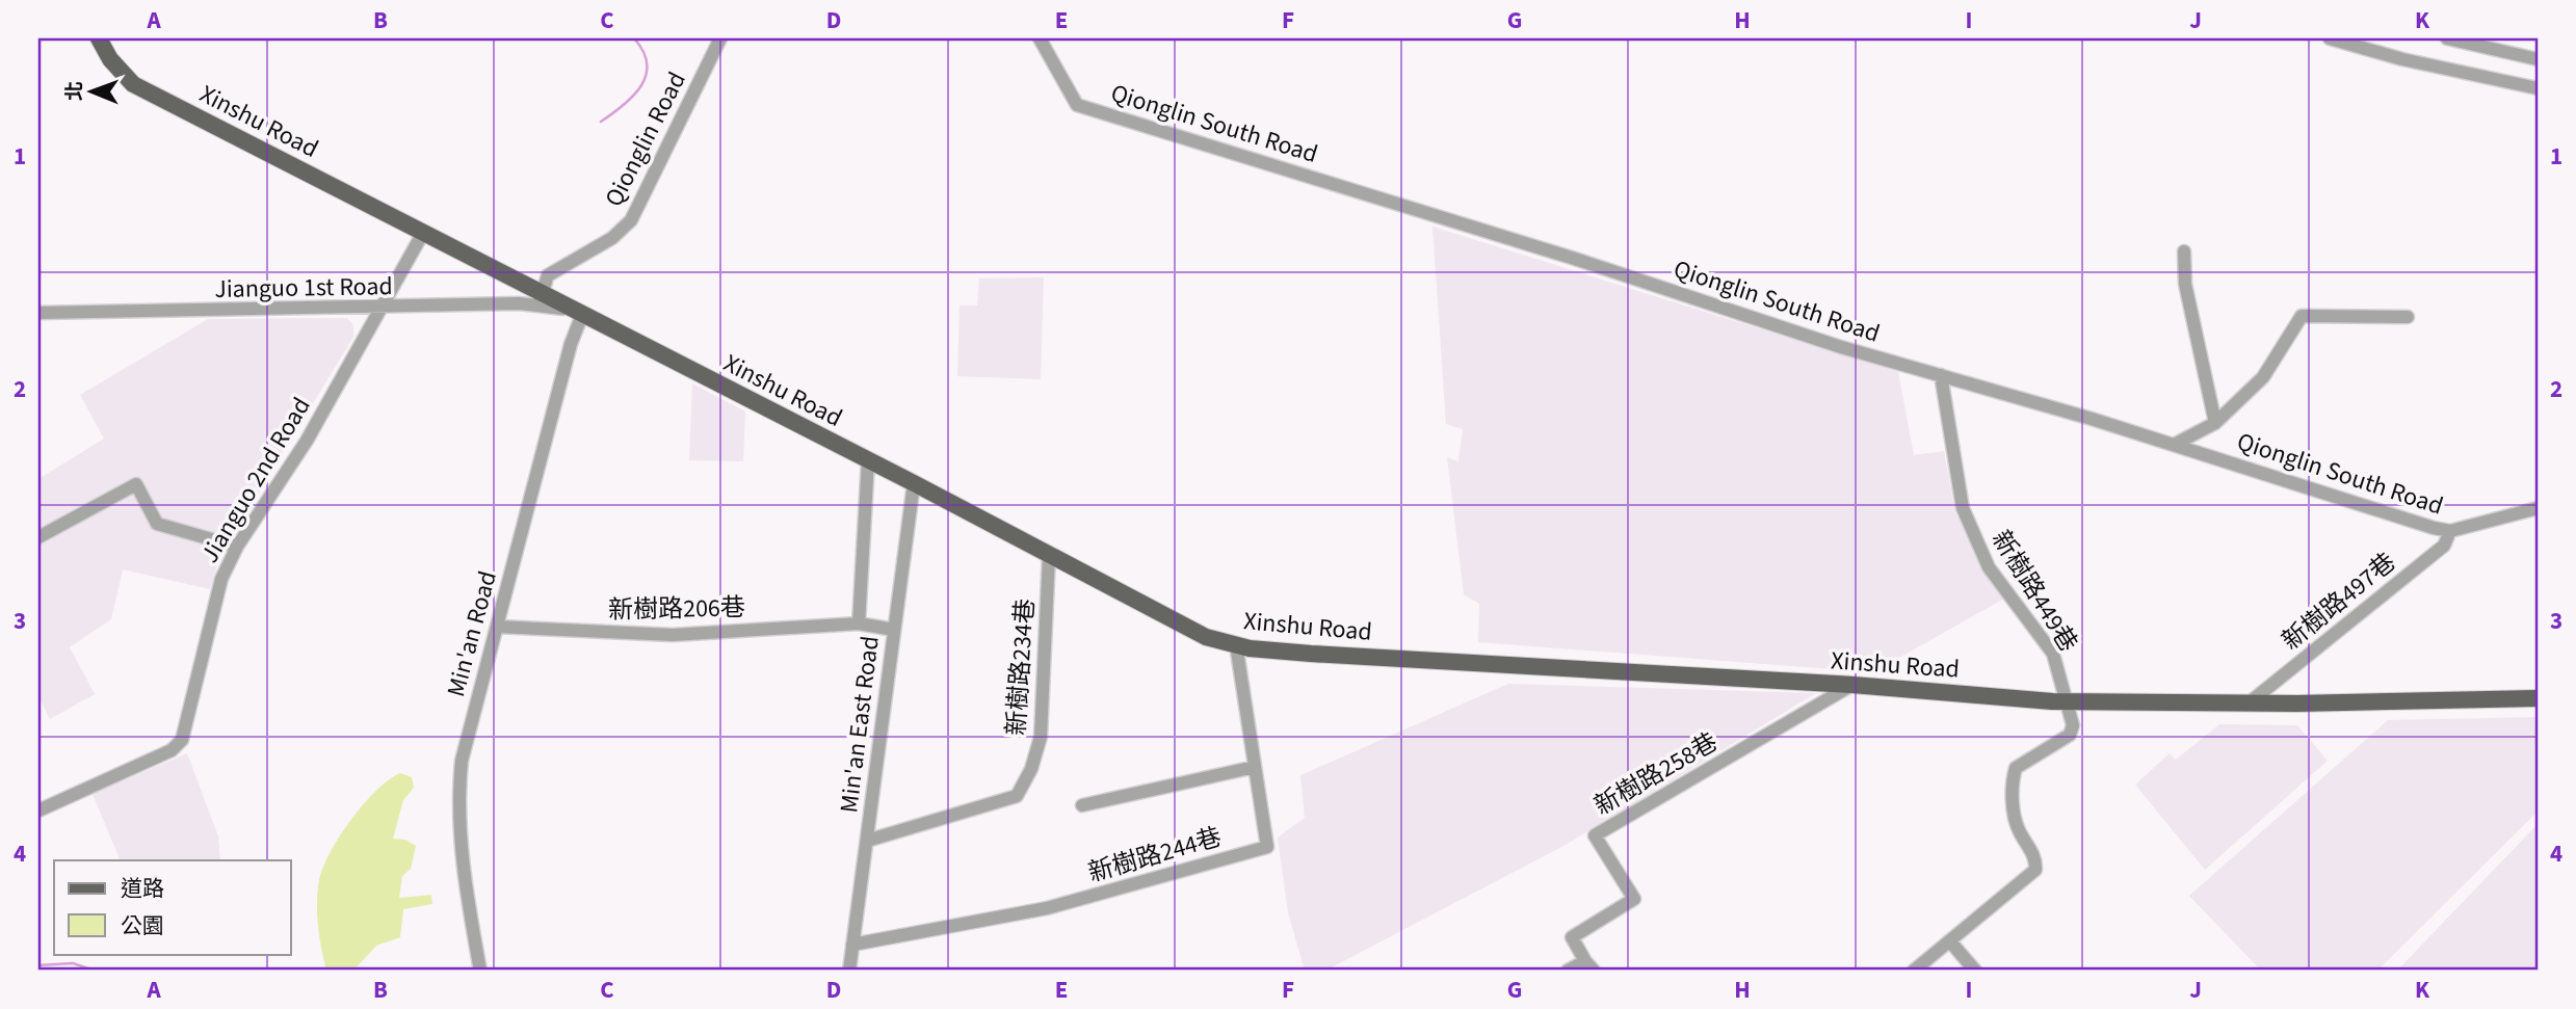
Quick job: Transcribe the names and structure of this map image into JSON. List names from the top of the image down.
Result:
{
  "streets": {
    "main road": ["Xinshu Road"],
    "street": [
      "Qionglin South Road",
      "Qionglin Road",
      "Jianguo 1st Road",
      "Jianguo 2nd Road",
      "新樹路449巷",
      "新樹路497巷",
      "新樹路206巷",
      "Min'an Road",
      "新樹路234巷",
      "Min'an East Road",
      "新樹路258巷",
      "新樹路244巷"
    ]
  },
  "crossings": [
    ["Xinshu Road", "Qionglin Road"],
    ["Xinshu Road", "Jianguo 1st Road"],
    ["Xinshu Road", "Jianguo 2nd Road"],
    ["Xinshu Road", "新樹路449巷"],
    ["Xinshu Road", "新樹路497巷"],
    ["Xinshu Road", "Min'an Road"],
    ["Xinshu Road", "新樹路234巷"],
    ["Xinshu Road", "Min'an East Road"],
    ["Xinshu Road", "新樹路258巷"],
    ["Xinshu Road", "新樹路244巷"],
    ["Qionglin South Road", "新樹路449巷"],
    ["Qionglin South Road", "新樹路497巷"],
    ["Qionglin Road", "Jianguo 1st Road"],
    ["Jianguo 1st Road", "Jianguo 2nd Road"],
    ["新樹路206巷", "Min'an Road"],
    ["新樹路206巷", "Min'an East Road"],
    ["新樹路234巷", "Min'an East Road"],
    ["Min'an East Road", "新樹路244巷"]
  ],
  "legend": ["道路", "公園"],
  "north": "left",
  "grid": {
    "columns": [
      "A",
      "B",
      "C",
      "D",
      "E",
      "F",
      "G",
      "H",
      "I",
      "J",
      "K"
    ],
    "rows": [
      "1",
      "2",
      "3",
      "4"
    ]
  }
}
